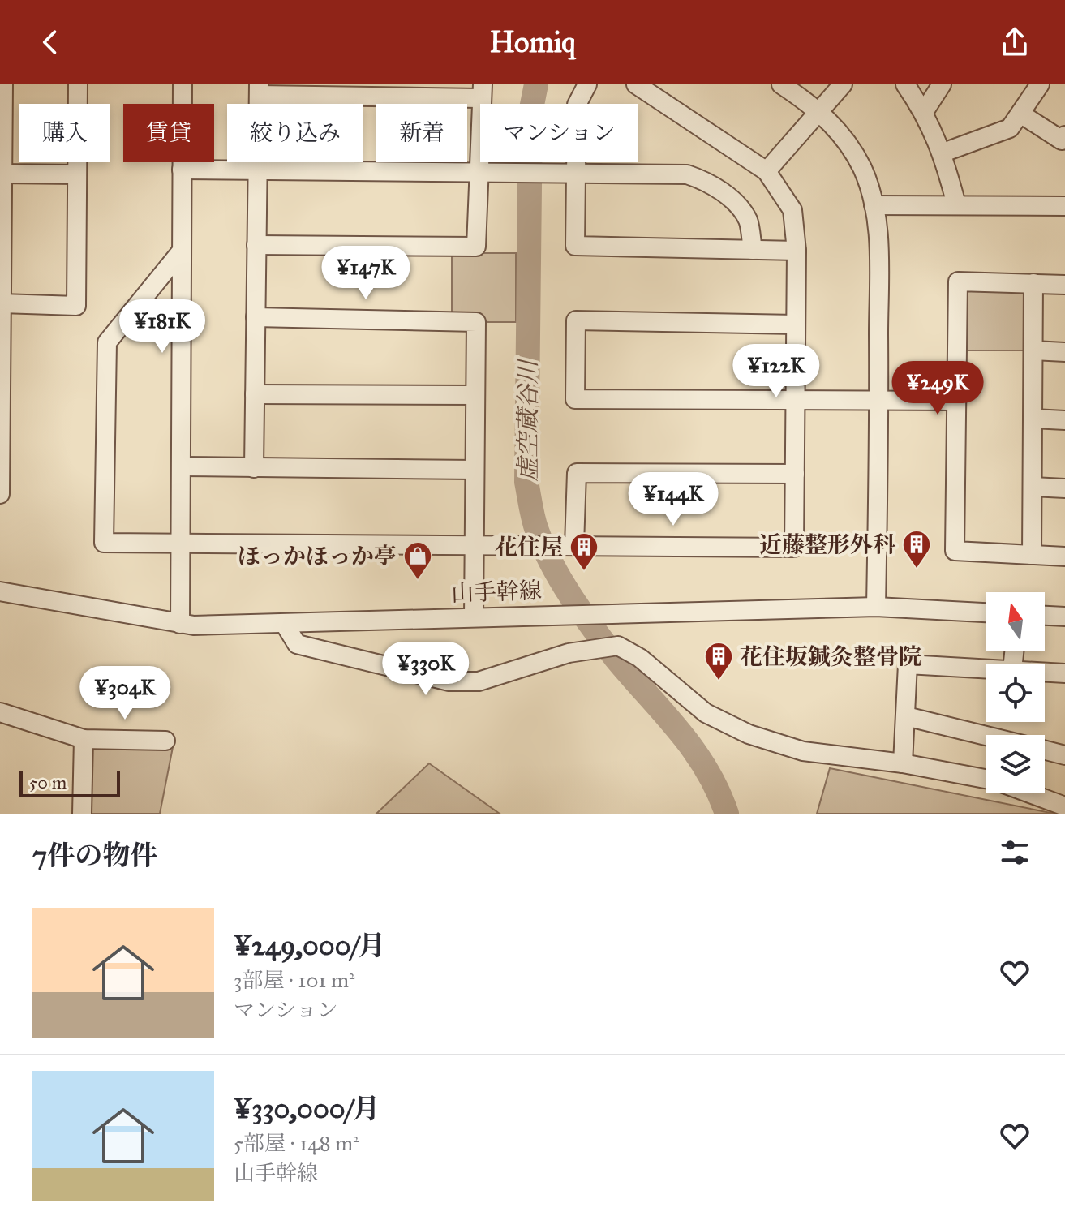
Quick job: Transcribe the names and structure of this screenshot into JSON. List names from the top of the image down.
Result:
{
  "streets": {
    "street": ["山手幹線"]
  },
  "water": ["虚空蔵谷川"],
  "places": {
    "building": ["近藤整形外科", "花住屋", "花住坂鍼灸整骨院"],
    "shop": ["ほっかほっか亭"]
  },
  "scale_bar": "50 m",
  "north": "top",
  "page": {
    "header": "Homiq",
    "chip": [
      "購入",
      "賃貸",
      "絞り込み",
      "新着",
      "マンション"
    ],
    "price": [
      "¥147K",
      "¥181K",
      "¥122K",
      "¥249K",
      "¥144K",
      "¥330K",
      "¥304K"
    ],
    "scale": "50 m",
    "heading": "7件の物件",
    "list": [
      {
        "name": "¥249,000/月",
        "note": "3部屋 · 101 m² · マンション"
      },
      {
        "name": "¥330,000/月",
        "note": "5部屋 · 148 m² · 山手幹線"
      }
    ]
  }
}
